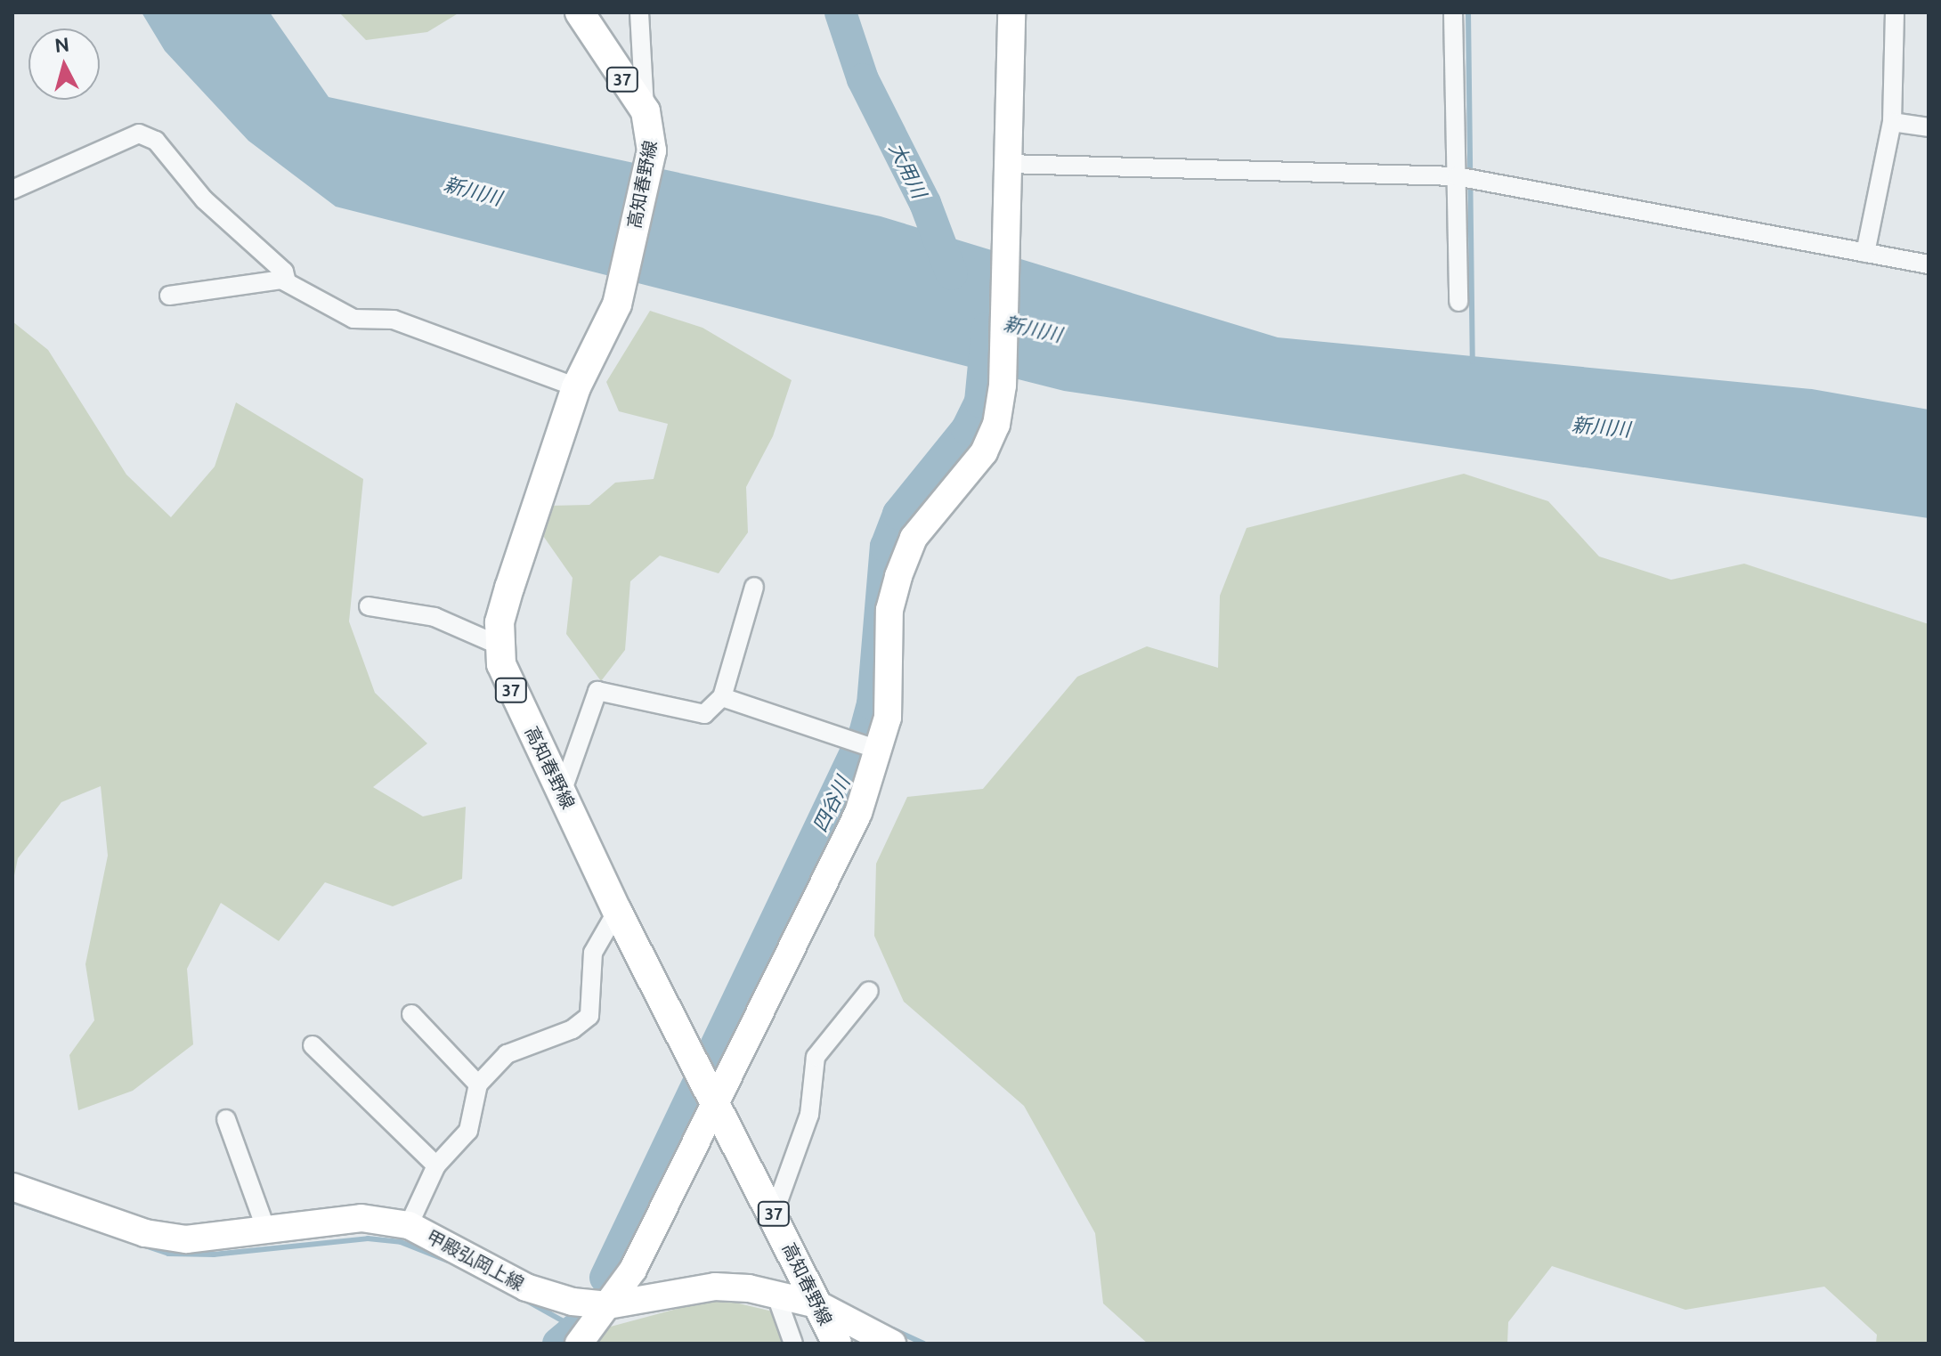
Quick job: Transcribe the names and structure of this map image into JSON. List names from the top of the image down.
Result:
{
  "streets": {
    "main road": ["37", "高知春野線"],
    "street": ["甲殿弘岡上線"]
  },
  "crossings": [
    ["高知春野線", "甲殿弘岡上線"]
  ],
  "water": ["大用川", "新川川", "四谷川"],
  "north": "top"
}
